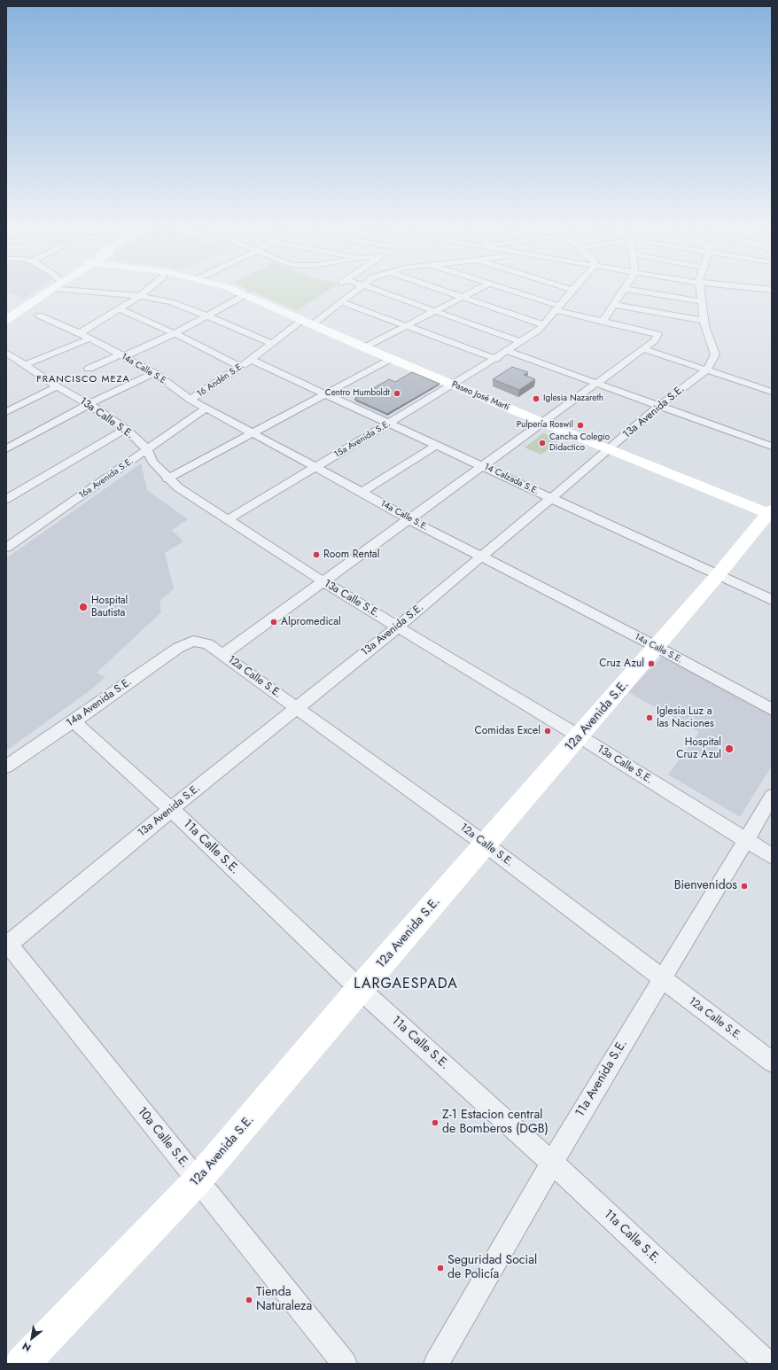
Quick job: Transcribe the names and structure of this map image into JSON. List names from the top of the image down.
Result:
{
  "streets": {
    "main road": ["Paseo José Martí", "12a Avenida S.E."],
    "street": [
      "14a Calle S.E.",
      "16 Andén S.E.",
      "13a Avenida S.E.",
      "13a Calle S.E.",
      "15a Avenida S.E.",
      "16a Avenida S.E.",
      "14 Calzada S.E.",
      "12a Calle S.E.",
      "14a Avenida S.E.",
      "11a Calle S.E.",
      "11a Avenida S.E.",
      "10a Calle S.E."
    ]
  },
  "crossings": [
    ["14a Calle S.E.", "16 Andén S.E."],
    ["14a Calle S.E.", "13a Avenida S.E."],
    ["14a Calle S.E.", "15a Avenida S.E."],
    ["14a Calle S.E.", "16a Avenida S.E."],
    ["14a Calle S.E.", "12a Avenida S.E."],
    ["16 Andén S.E.", "Paseo José Martí"],
    ["16 Andén S.E.", "14 Calzada S.E."],
    ["Paseo José Martí", "13a Avenida S.E."],
    ["Paseo José Martí", "15a Avenida S.E."],
    ["Paseo José Martí", "12a Avenida S.E."],
    ["13a Avenida S.E.", "13a Calle S.E."],
    ["13a Avenida S.E.", "14 Calzada S.E."],
    ["13a Avenida S.E.", "12a Calle S.E."],
    ["13a Avenida S.E.", "11a Calle S.E."],
    ["13a Avenida S.E.", "10a Calle S.E."],
    ["13a Calle S.E.", "15a Avenida S.E."],
    ["13a Calle S.E.", "16a Avenida S.E."],
    ["13a Calle S.E.", "12a Avenida S.E."],
    ["13a Calle S.E.", "11a Avenida S.E."],
    ["15a Avenida S.E.", "14 Calzada S.E."],
    ["14 Calzada S.E.", "12a Avenida S.E."],
    ["12a Calle S.E.", "14a Avenida S.E."],
    ["12a Calle S.E.", "12a Avenida S.E."],
    ["12a Calle S.E.", "11a Avenida S.E."],
    ["14a Avenida S.E.", "11a Calle S.E."],
    ["12a Avenida S.E.", "11a Calle S.E."],
    ["12a Avenida S.E.", "10a Calle S.E."],
    ["11a Calle S.E.", "11a Avenida S.E."]
  ],
  "districts": ["FRANCISCO MEZA", "LARGAESPADA"],
  "places": [
    "Centro Humboldt",
    "Iglesia Nazareth",
    "Pulpería Roswil",
    "Cancha Colegio Didactico",
    "Room Rental",
    "Hospital Bautista",
    "Alpromedical",
    "Cruz Azul",
    "Iglesia Luz a las Naciones",
    "Comidas Excel",
    "Hospital Cruz Azul",
    "Bienvenidos",
    "Z-1 Estacion central de Bomberos (DGB)",
    "Seguridad Social de Policía",
    "Tienda Naturaleza"
  ],
  "north": "bottom left"
}
